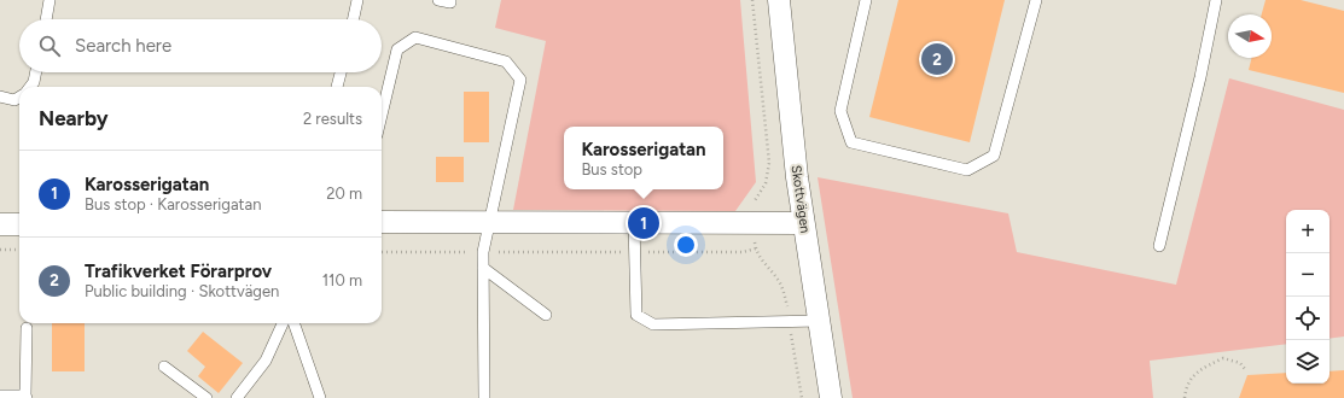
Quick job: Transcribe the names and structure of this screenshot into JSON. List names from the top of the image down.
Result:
{
  "streets": {
    "street": ["Skottvägen"]
  },
  "north": "right",
  "page": {
    "search": "Search here",
    "pins": ["2", "1"],
    "heading": ["Nearby", "2 results"],
    "popup": ["Karosserigatan", "Bus stop"],
    "list": [
      {
        "mark": "1",
        "name": "Karosserigatan",
        "note": "Bus stop · Karosserigatan",
        "value": "20 m"
      },
      {
        "mark": "2",
        "name": "Trafikverket Förarprov",
        "note": "Public building · Skottvägen",
        "value": "110 m"
      }
    ],
    "map_buttons": ["+", "−"]
  }
}
